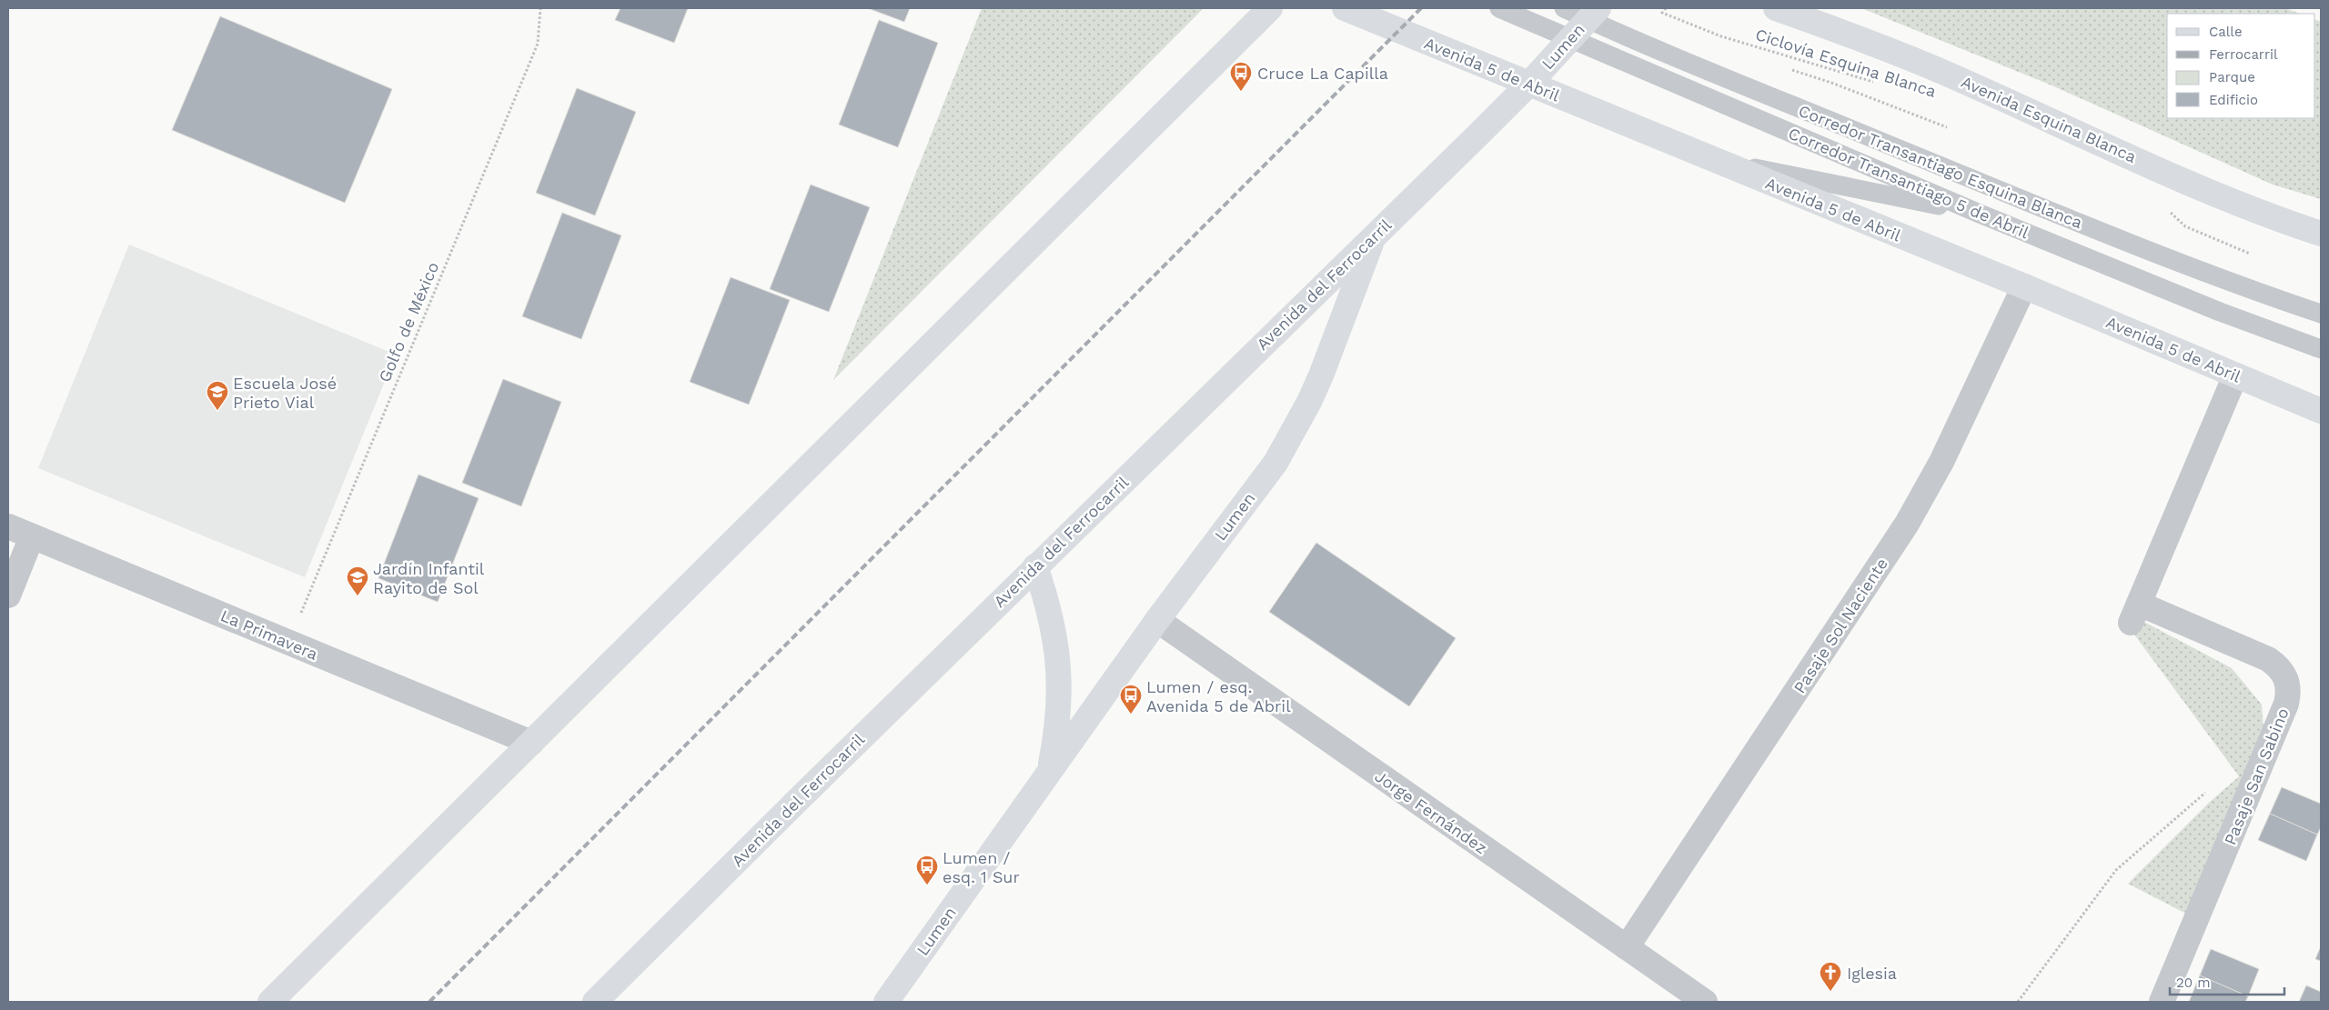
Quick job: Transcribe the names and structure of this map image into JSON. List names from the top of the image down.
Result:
{
  "streets": {
    "main road": [
      "Lumen",
      "Avenida 5 de Abril",
      "Avenida Esquina Blanca",
      "Avenida del Ferrocarril"
    ],
    "street": [
      "Pasaje Sol Naciente",
      "La Primavera",
      "Pasaje San Sabino",
      "Jorge Fernández"
    ],
    "lane": ["Corredor Transantiago Esquina Blanca", "Corredor Transantiago 5 de Abril"],
    "path": ["Ciclovía Esquina Blanca", "Golfo de México"]
  },
  "crossings": [
    ["Lumen", "Avenida 5 de Abril"],
    ["Lumen", "Corredor Transantiago Esquina Blanca"],
    ["Lumen", "Corredor Transantiago 5 de Abril"],
    ["Lumen", "Avenida del Ferrocarril"],
    ["Lumen", "Jorge Fernández"],
    ["Avenida 5 de Abril", "Avenida del Ferrocarril"],
    ["Avenida 5 de Abril", "Pasaje Sol Naciente"],
    ["Avenida 5 de Abril", "Pasaje San Sabino"],
    ["Golfo de México", "La Primavera"],
    ["Pasaje Sol Naciente", "Jorge Fernández"]
  ],
  "places": {
    "bus stop": ["Cruce La Capilla", "Lumen / esq. Avenida 5 de Abril", "Lumen / esq. 1 Sur"],
    "school or university": ["Escuela José Prieto Vial", "Jardín Infantil Rayito de Sol"],
    "church": ["Iglesia"]
  },
  "legend": [
    "Calle",
    "Ferrocarril",
    "Parque",
    "Edificio"
  ],
  "scale_bar": "20 m"
}
